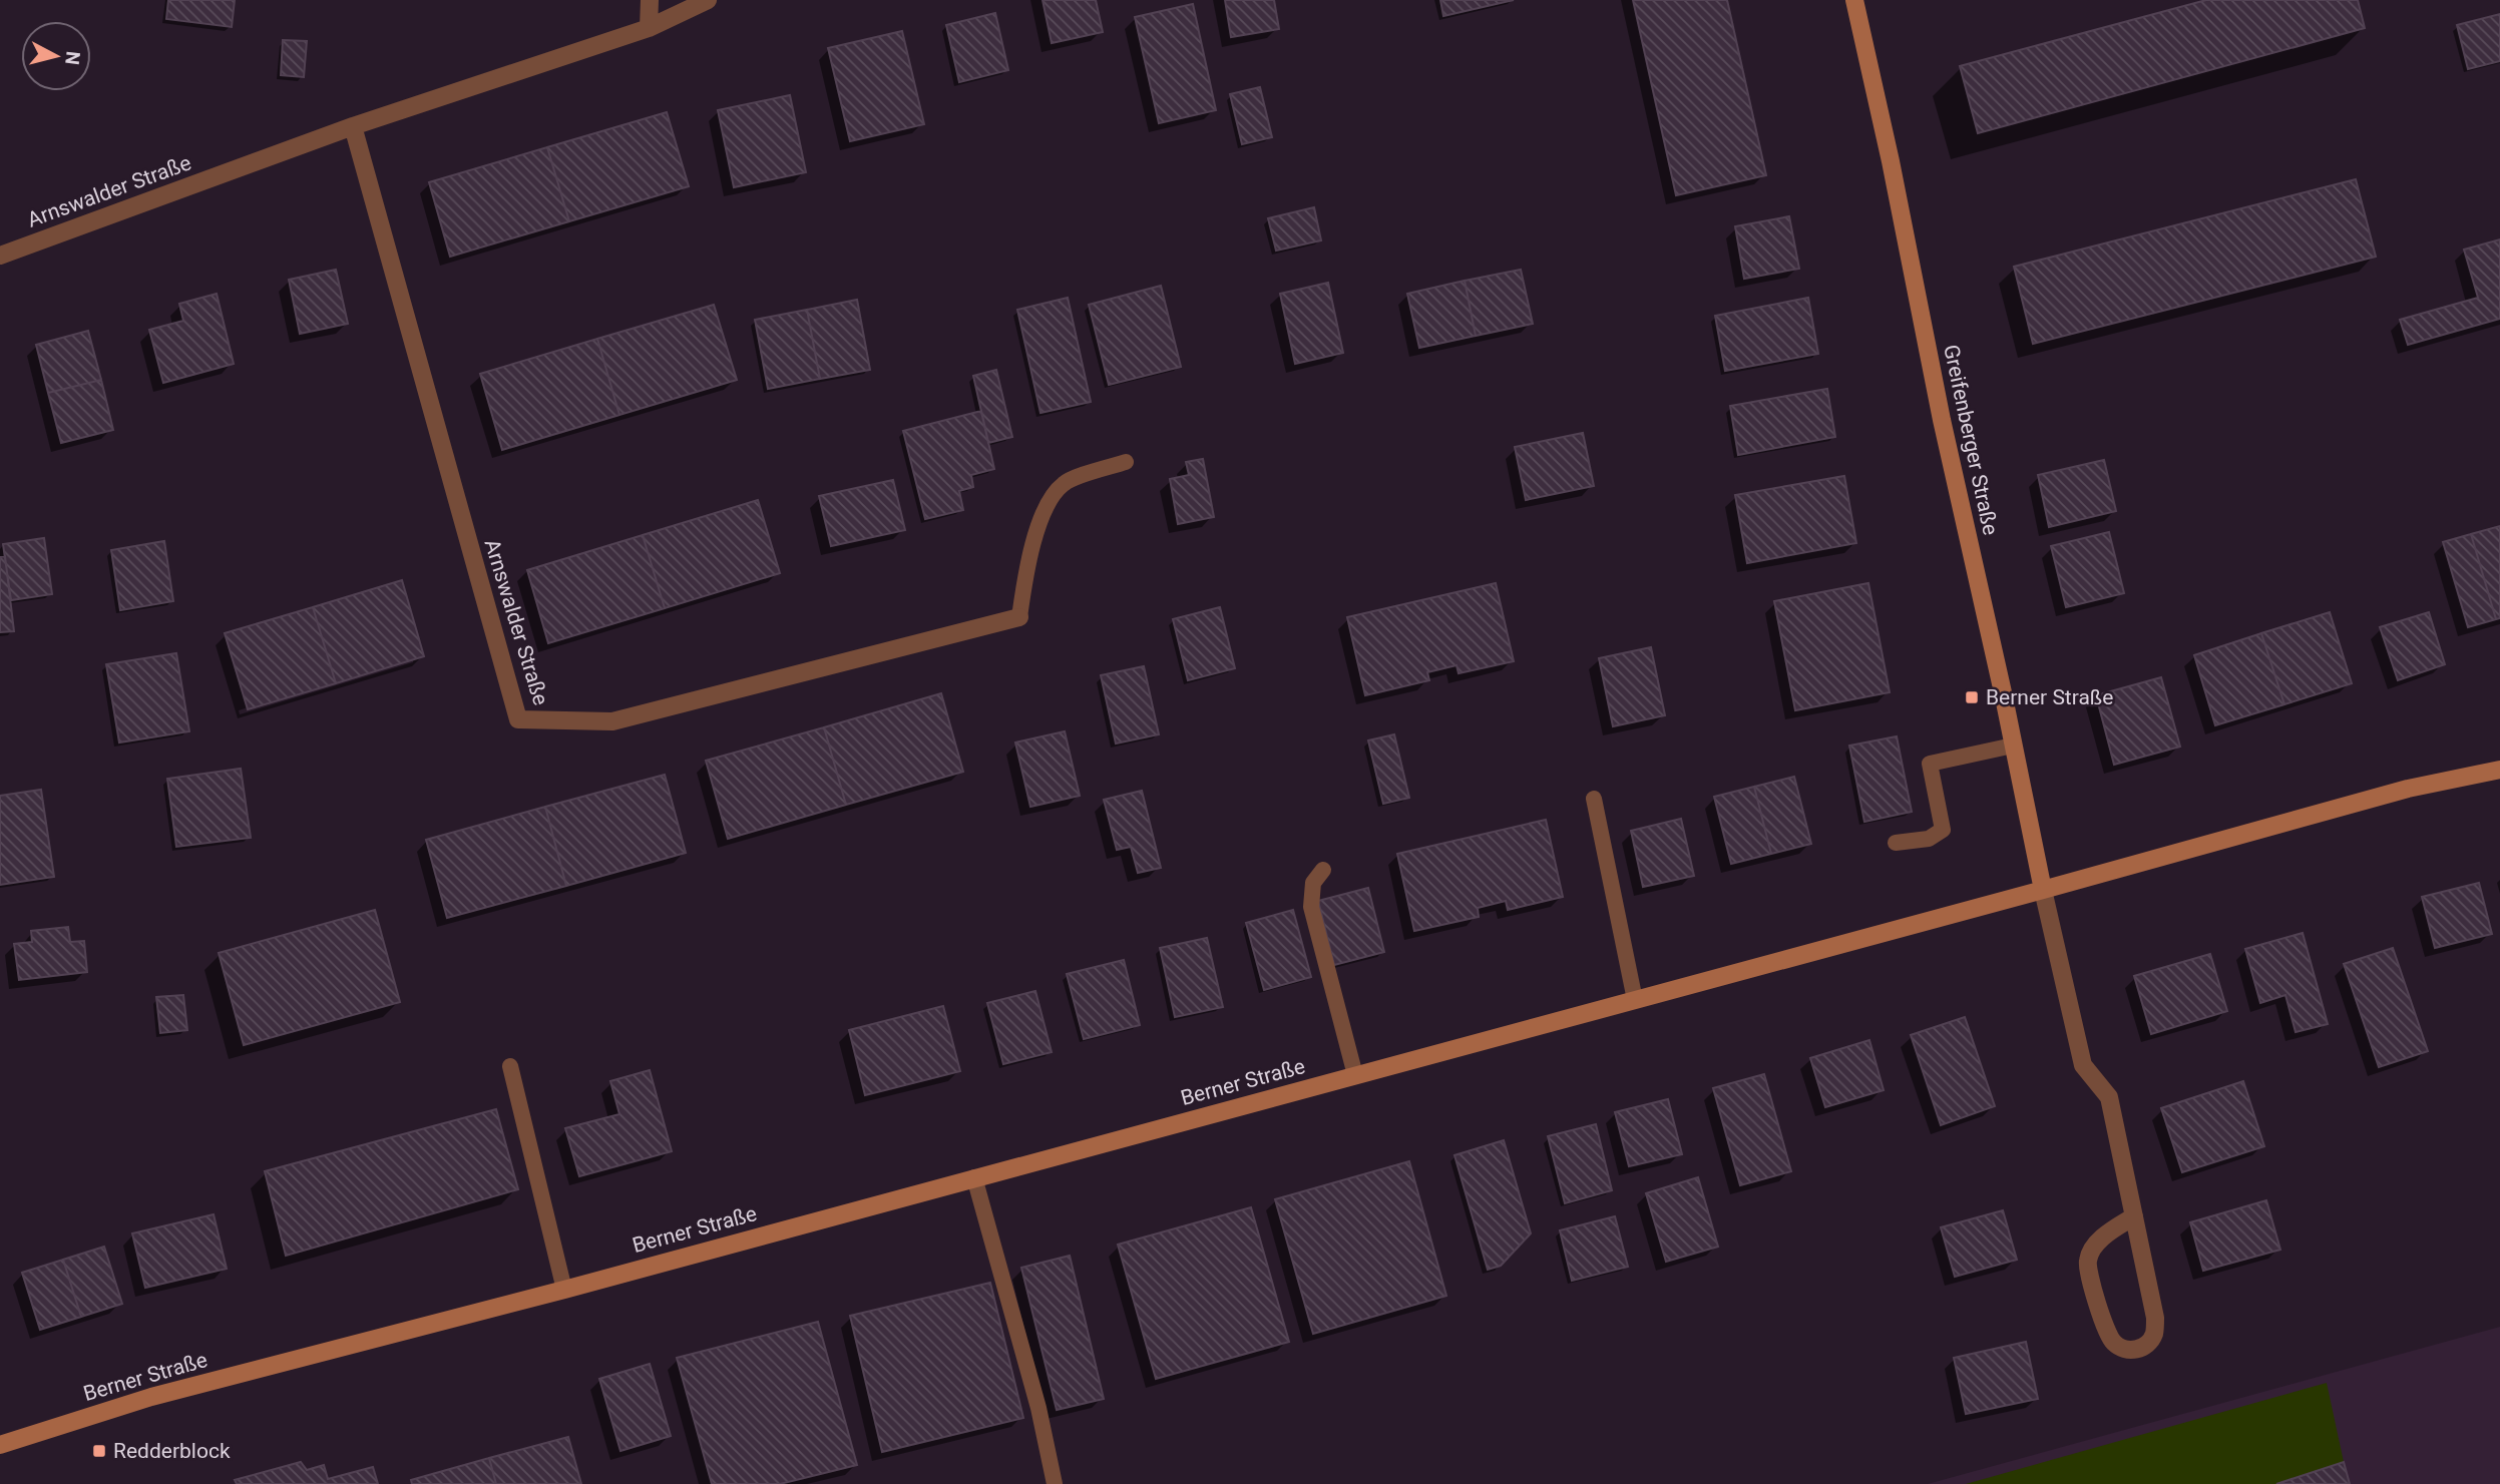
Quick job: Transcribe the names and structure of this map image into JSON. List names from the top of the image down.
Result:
{
  "streets": {
    "main road": ["Greifenberger Straße", "Berner Straße"],
    "street": ["Arnswalder Straße"]
  },
  "crossings": [
    ["Greifenberger Straße", "Berner Straße"]
  ],
  "places": {
    "transit": ["Berner Straße", "Redderblock"]
  },
  "north": "right"
}
